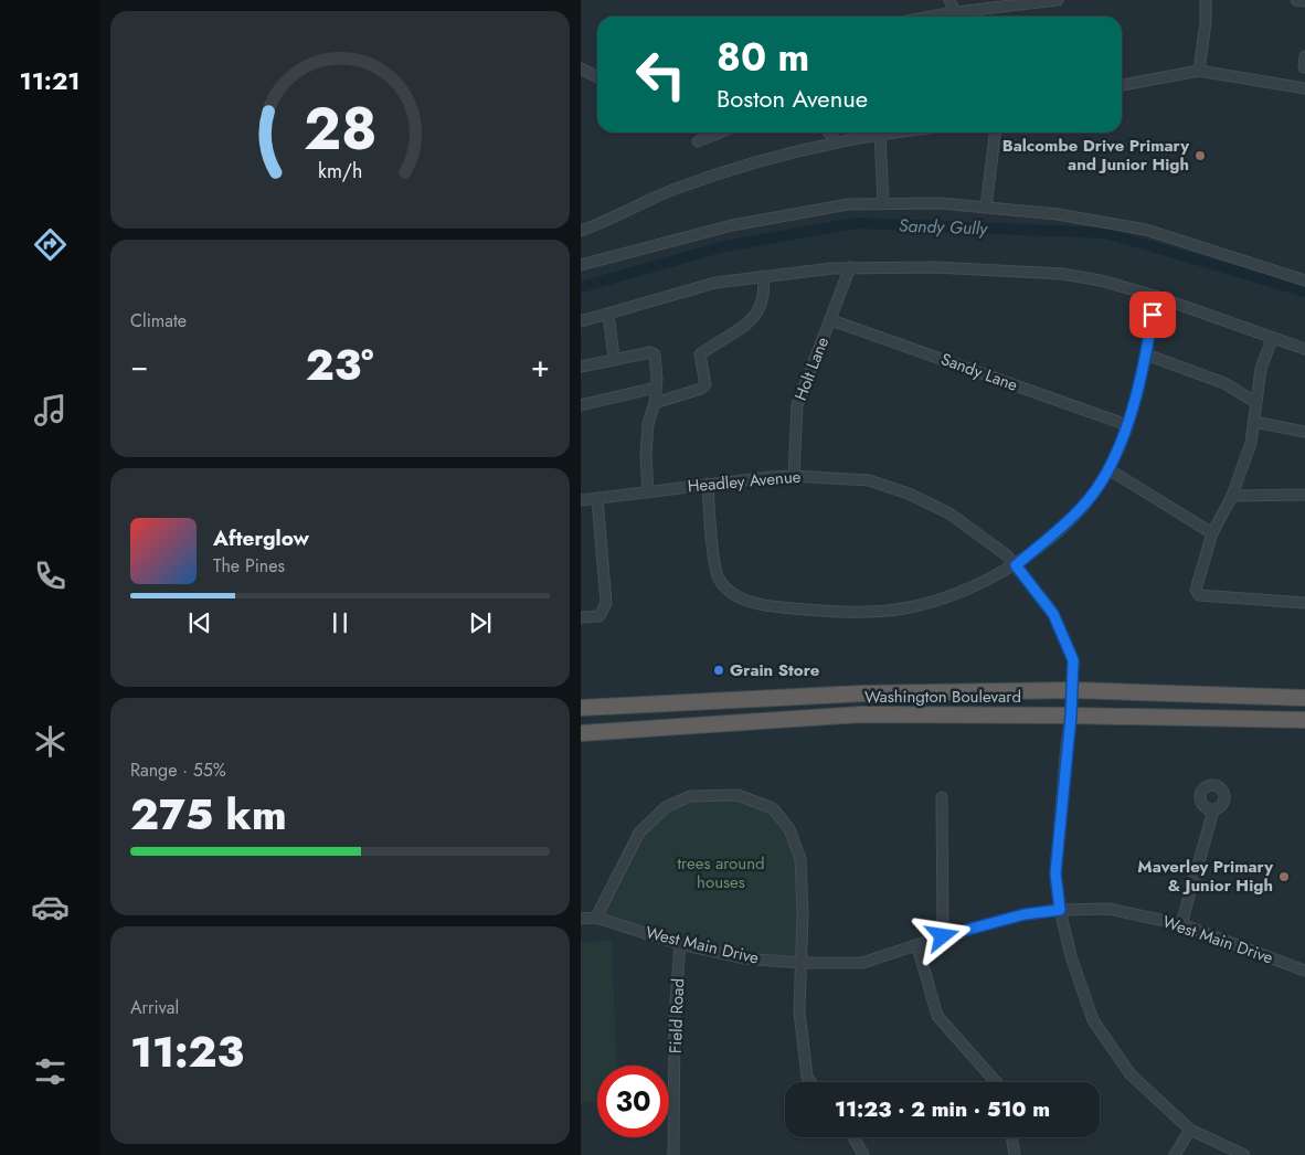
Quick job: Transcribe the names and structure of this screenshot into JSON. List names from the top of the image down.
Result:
{
  "streets": {
    "highway": ["Washington Boulevard"],
    "street": [
      "Holt Lane",
      "Sandy Lane",
      "Headley Avenue",
      "West Main Drive",
      "Field Road"
    ]
  },
  "crossings": [
    ["Holt Lane", "Sandy Lane"],
    ["Holt Lane", "Headley Avenue"],
    ["Headley Avenue", "Washington Boulevard"],
    ["Headley Avenue", "West Main Drive"],
    ["West Main Drive", "Field Road"]
  ],
  "water": ["Sandy Gully"],
  "parks": ["trees around houses"],
  "places": ["Balcombe Drive Primary and Junior High", "Grain Store", "Maverley Primary & Junior High"],
  "page": {
    "tabs": "11:21",
    "turn": ["80 m", "Boston Avenue"],
    "tile": [
      "Climate",
      ["Range · 55%", "275 km"],
      ["Arrival", "11:23"]
    ],
    "heat": ["−", "23°", "+"],
    "song": ["Afterglow", "The Pines"],
    "limit": "30",
    "trip": "11:23 · 2 min · 510 m",
    "gauge": ["28", "km/h"]
  }
}
